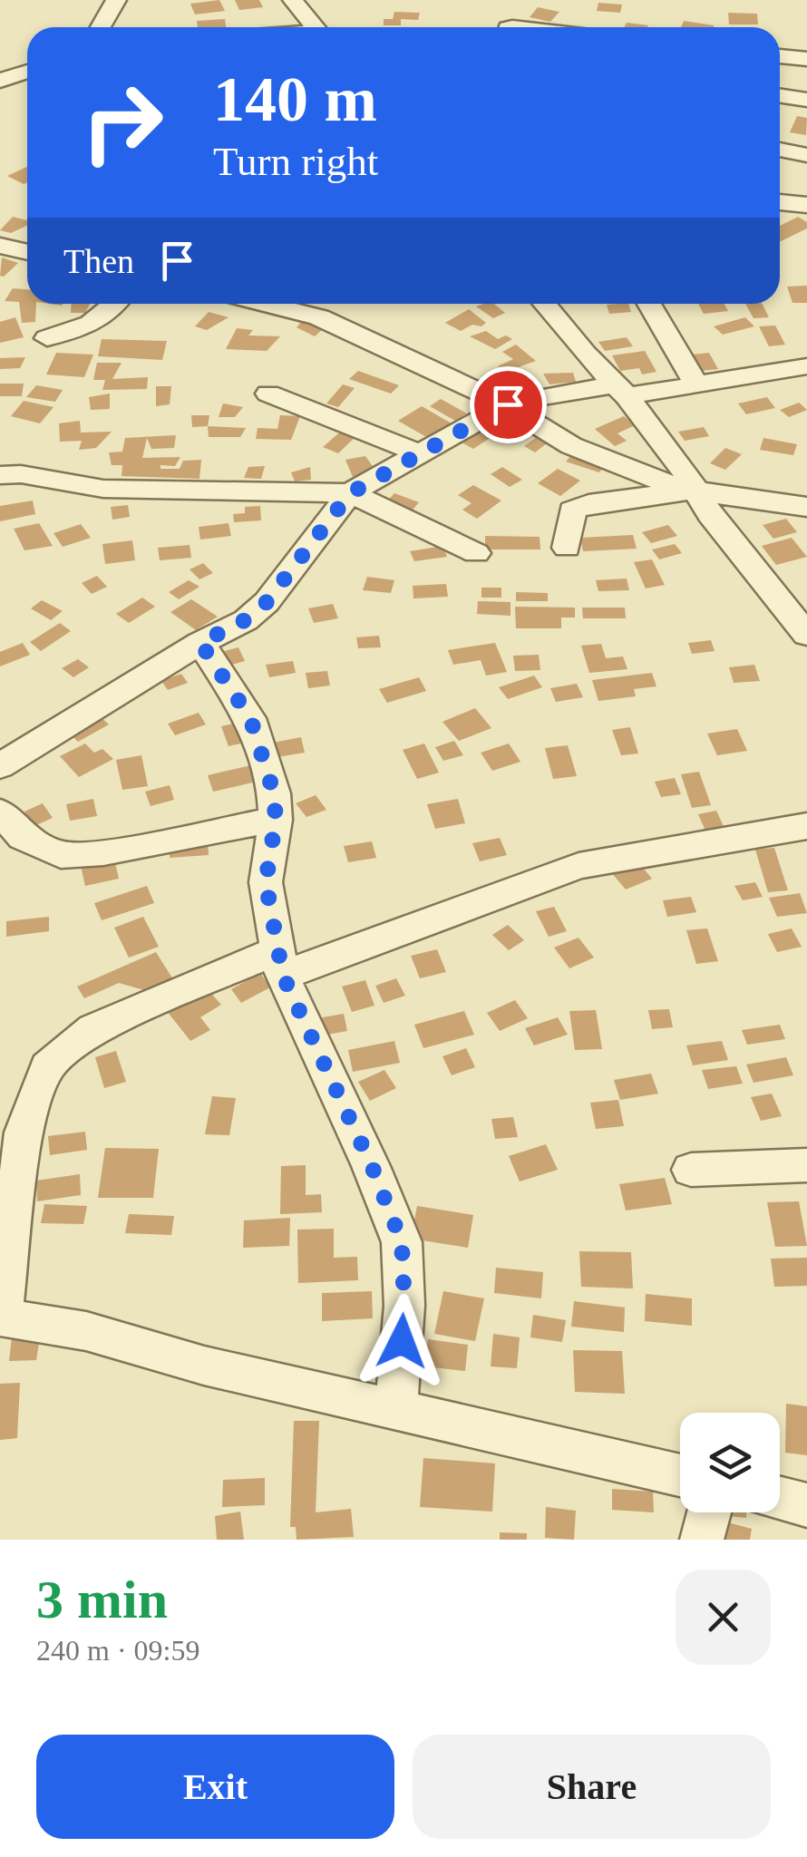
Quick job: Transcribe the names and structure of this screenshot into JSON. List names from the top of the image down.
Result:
{
  "page": {
    "turn": ["140 m", "Turn right"],
    "then": "Then",
    "heading": ["3 min", "240 m · 09:59"],
    "buttons": ["Exit", "Share"]
  }
}
